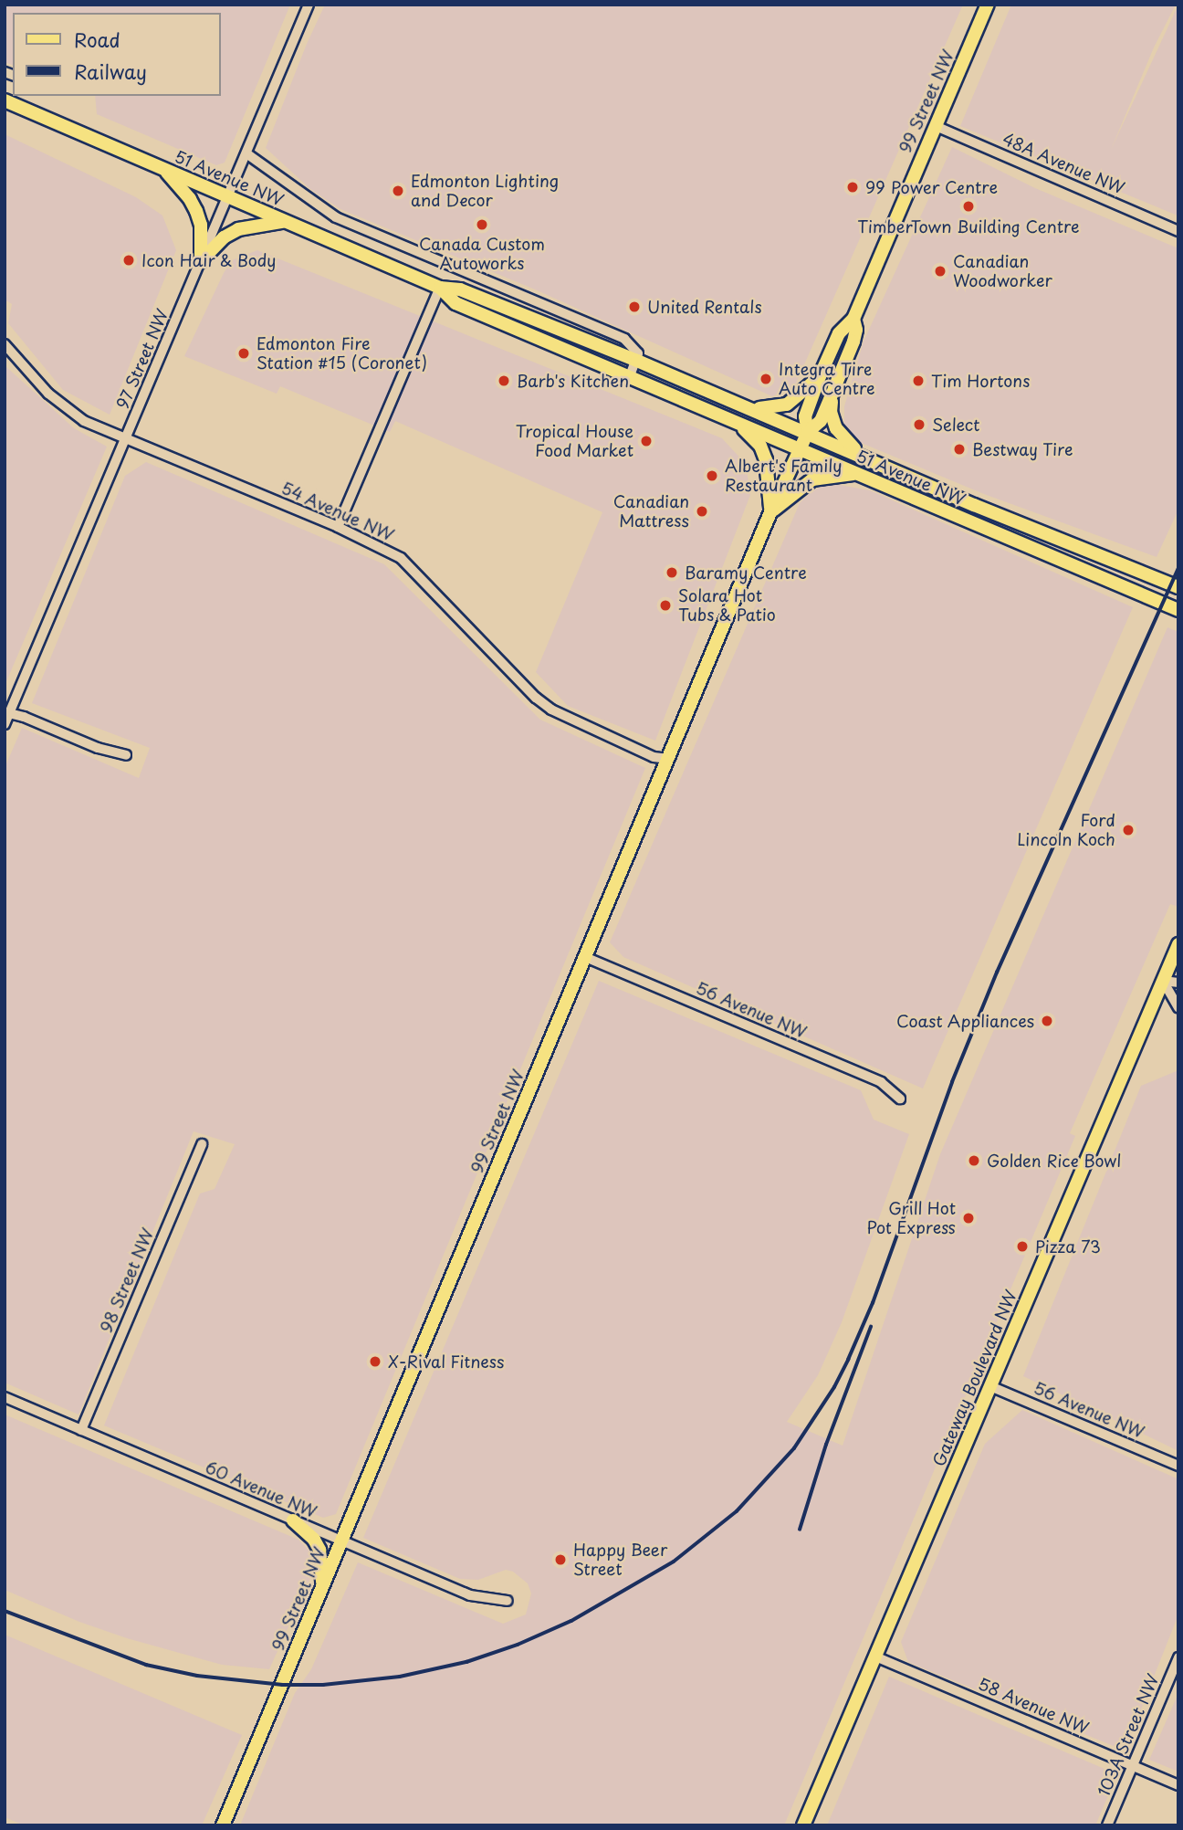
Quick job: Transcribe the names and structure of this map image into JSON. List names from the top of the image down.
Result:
{
  "streets": {
    "main road": ["99 Street NW", "51 Avenue NW", "Gateway Boulevard NW"],
    "street": [
      "48A Avenue NW",
      "97 Street NW",
      "54 Avenue NW",
      "56 Avenue NW",
      "98 Street NW",
      "60 Avenue NW",
      "58 Avenue NW",
      "103A Street NW"
    ]
  },
  "crossings": [
    ["99 Street NW", "48A Avenue NW"],
    ["99 Street NW", "51 Avenue NW"],
    ["99 Street NW", "54 Avenue NW"],
    ["99 Street NW", "56 Avenue NW"],
    ["99 Street NW", "60 Avenue NW"],
    ["51 Avenue NW", "97 Street NW"],
    ["97 Street NW", "54 Avenue NW"],
    ["56 Avenue NW", "Gateway Boulevard NW"],
    ["98 Street NW", "60 Avenue NW"],
    ["Gateway Boulevard NW", "58 Avenue NW"],
    ["58 Avenue NW", "103A Street NW"]
  ],
  "places": [
    "99 Power Centre",
    "Edmonton Lighting and Decor",
    "TimberTown Building Centre",
    "Canada Custom Autoworks",
    "Icon Hair & Body",
    "Canadian Woodworker",
    "United Rentals",
    "Edmonton Fire Station #15 (Coronet)",
    "Integra Tire Auto Centre",
    "Barb's Kitchen",
    "Tim Hortons",
    "Select",
    "Tropical House Food Market",
    "Bestway Tire",
    "Albert's Family Restaurant",
    "Canadian Mattress",
    "Baramy Centre",
    "Solara Hot Tubs & Patio",
    "Ford Lincoln Koch",
    "Coast Appliances",
    "Golden Rice Bowl",
    "Grill Hot Pot Express",
    "Pizza 73",
    "X-Rival Fitness",
    "Happy Beer Street"
  ],
  "legend": ["Road", "Railway"]
}
